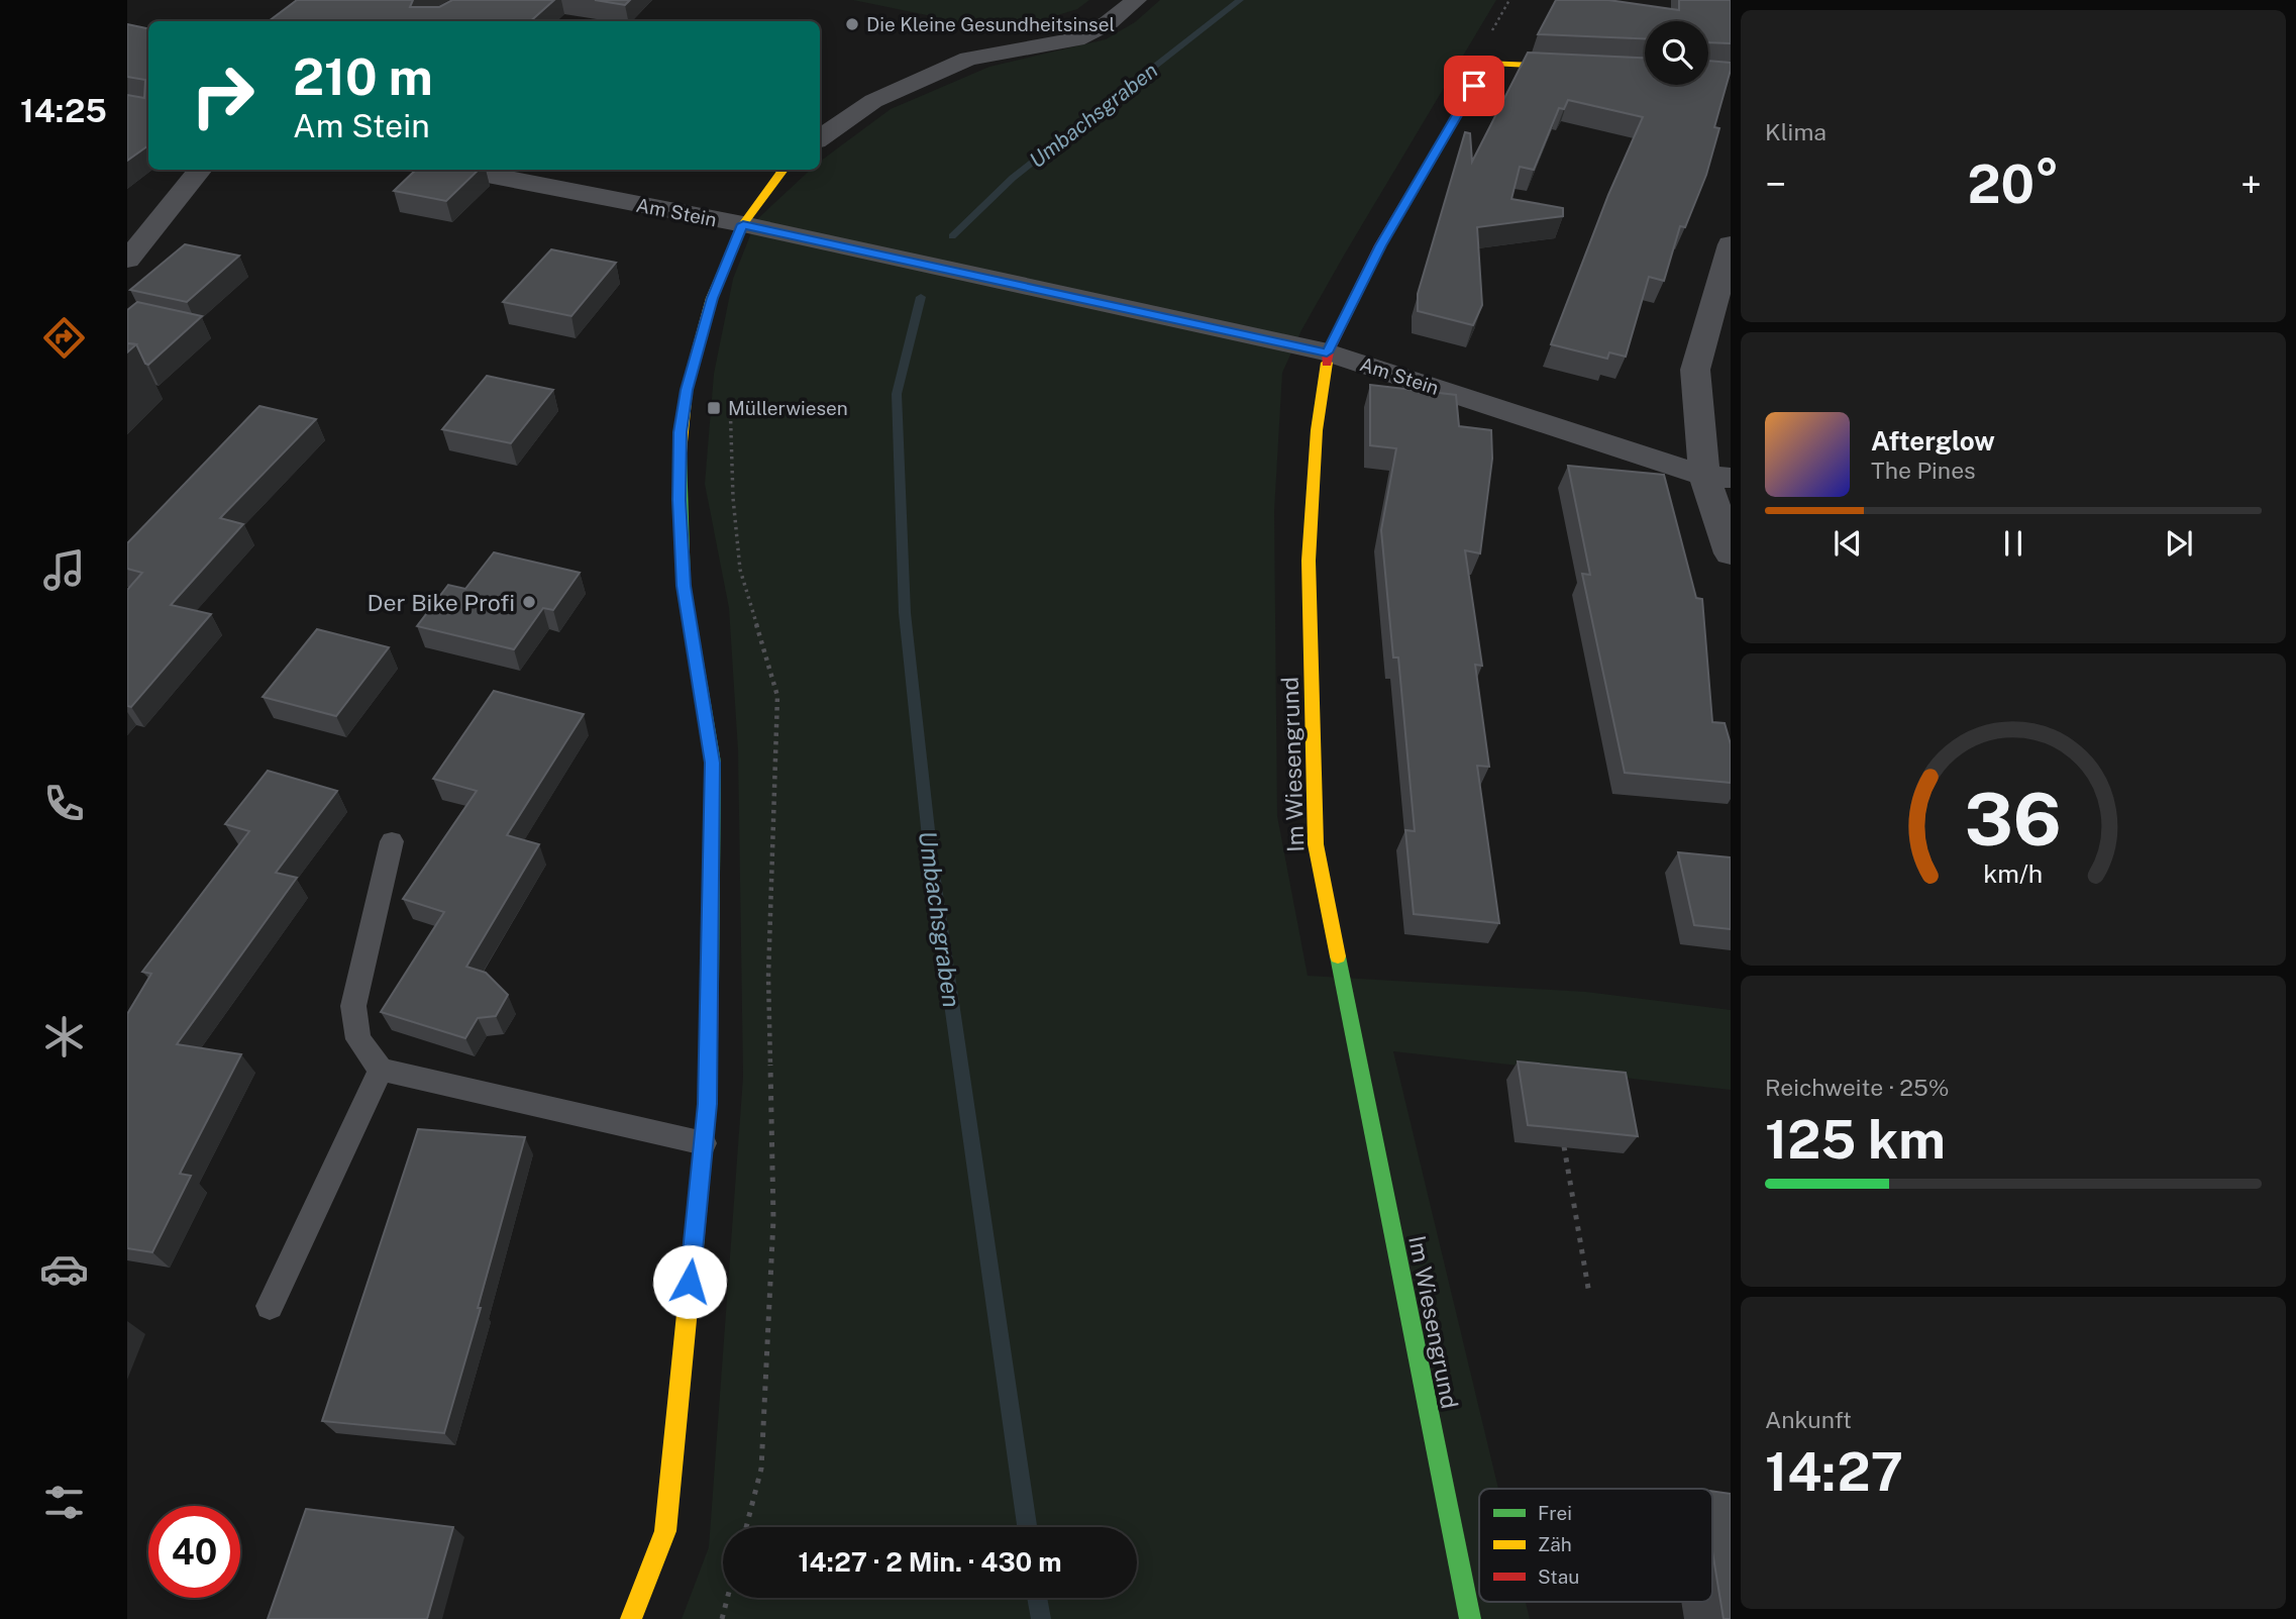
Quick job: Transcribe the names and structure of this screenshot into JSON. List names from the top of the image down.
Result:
{
  "streets": {
    "street": ["Am Stein", "Im Wiesengrund"]
  },
  "crossings": [
    ["Am Stein", "Im Wiesengrund"]
  ],
  "water": ["Umbachsgraben"],
  "places": {
    "other": ["Die Kleine Gesundheitsinsel", "Der Bike Profi"],
    "transit": ["Müllerwiesen"]
  },
  "legend": ["Frei", "Zäh", "Stau"],
  "page": {
    "tabs": "14:25",
    "tile": [
      "Klima",
      ["Reichweite · 25%", "125 km"],
      ["Ankunft", "14:27"]
    ],
    "turn": ["210 m", "Am Stein"],
    "heat": ["−", "20°", "+"],
    "song": ["Afterglow", "The Pines"],
    "limit": "40",
    "trip": "14:27 · 2 Min. · 430 m",
    "gauge": ["36", "km/h"]
  }
}
